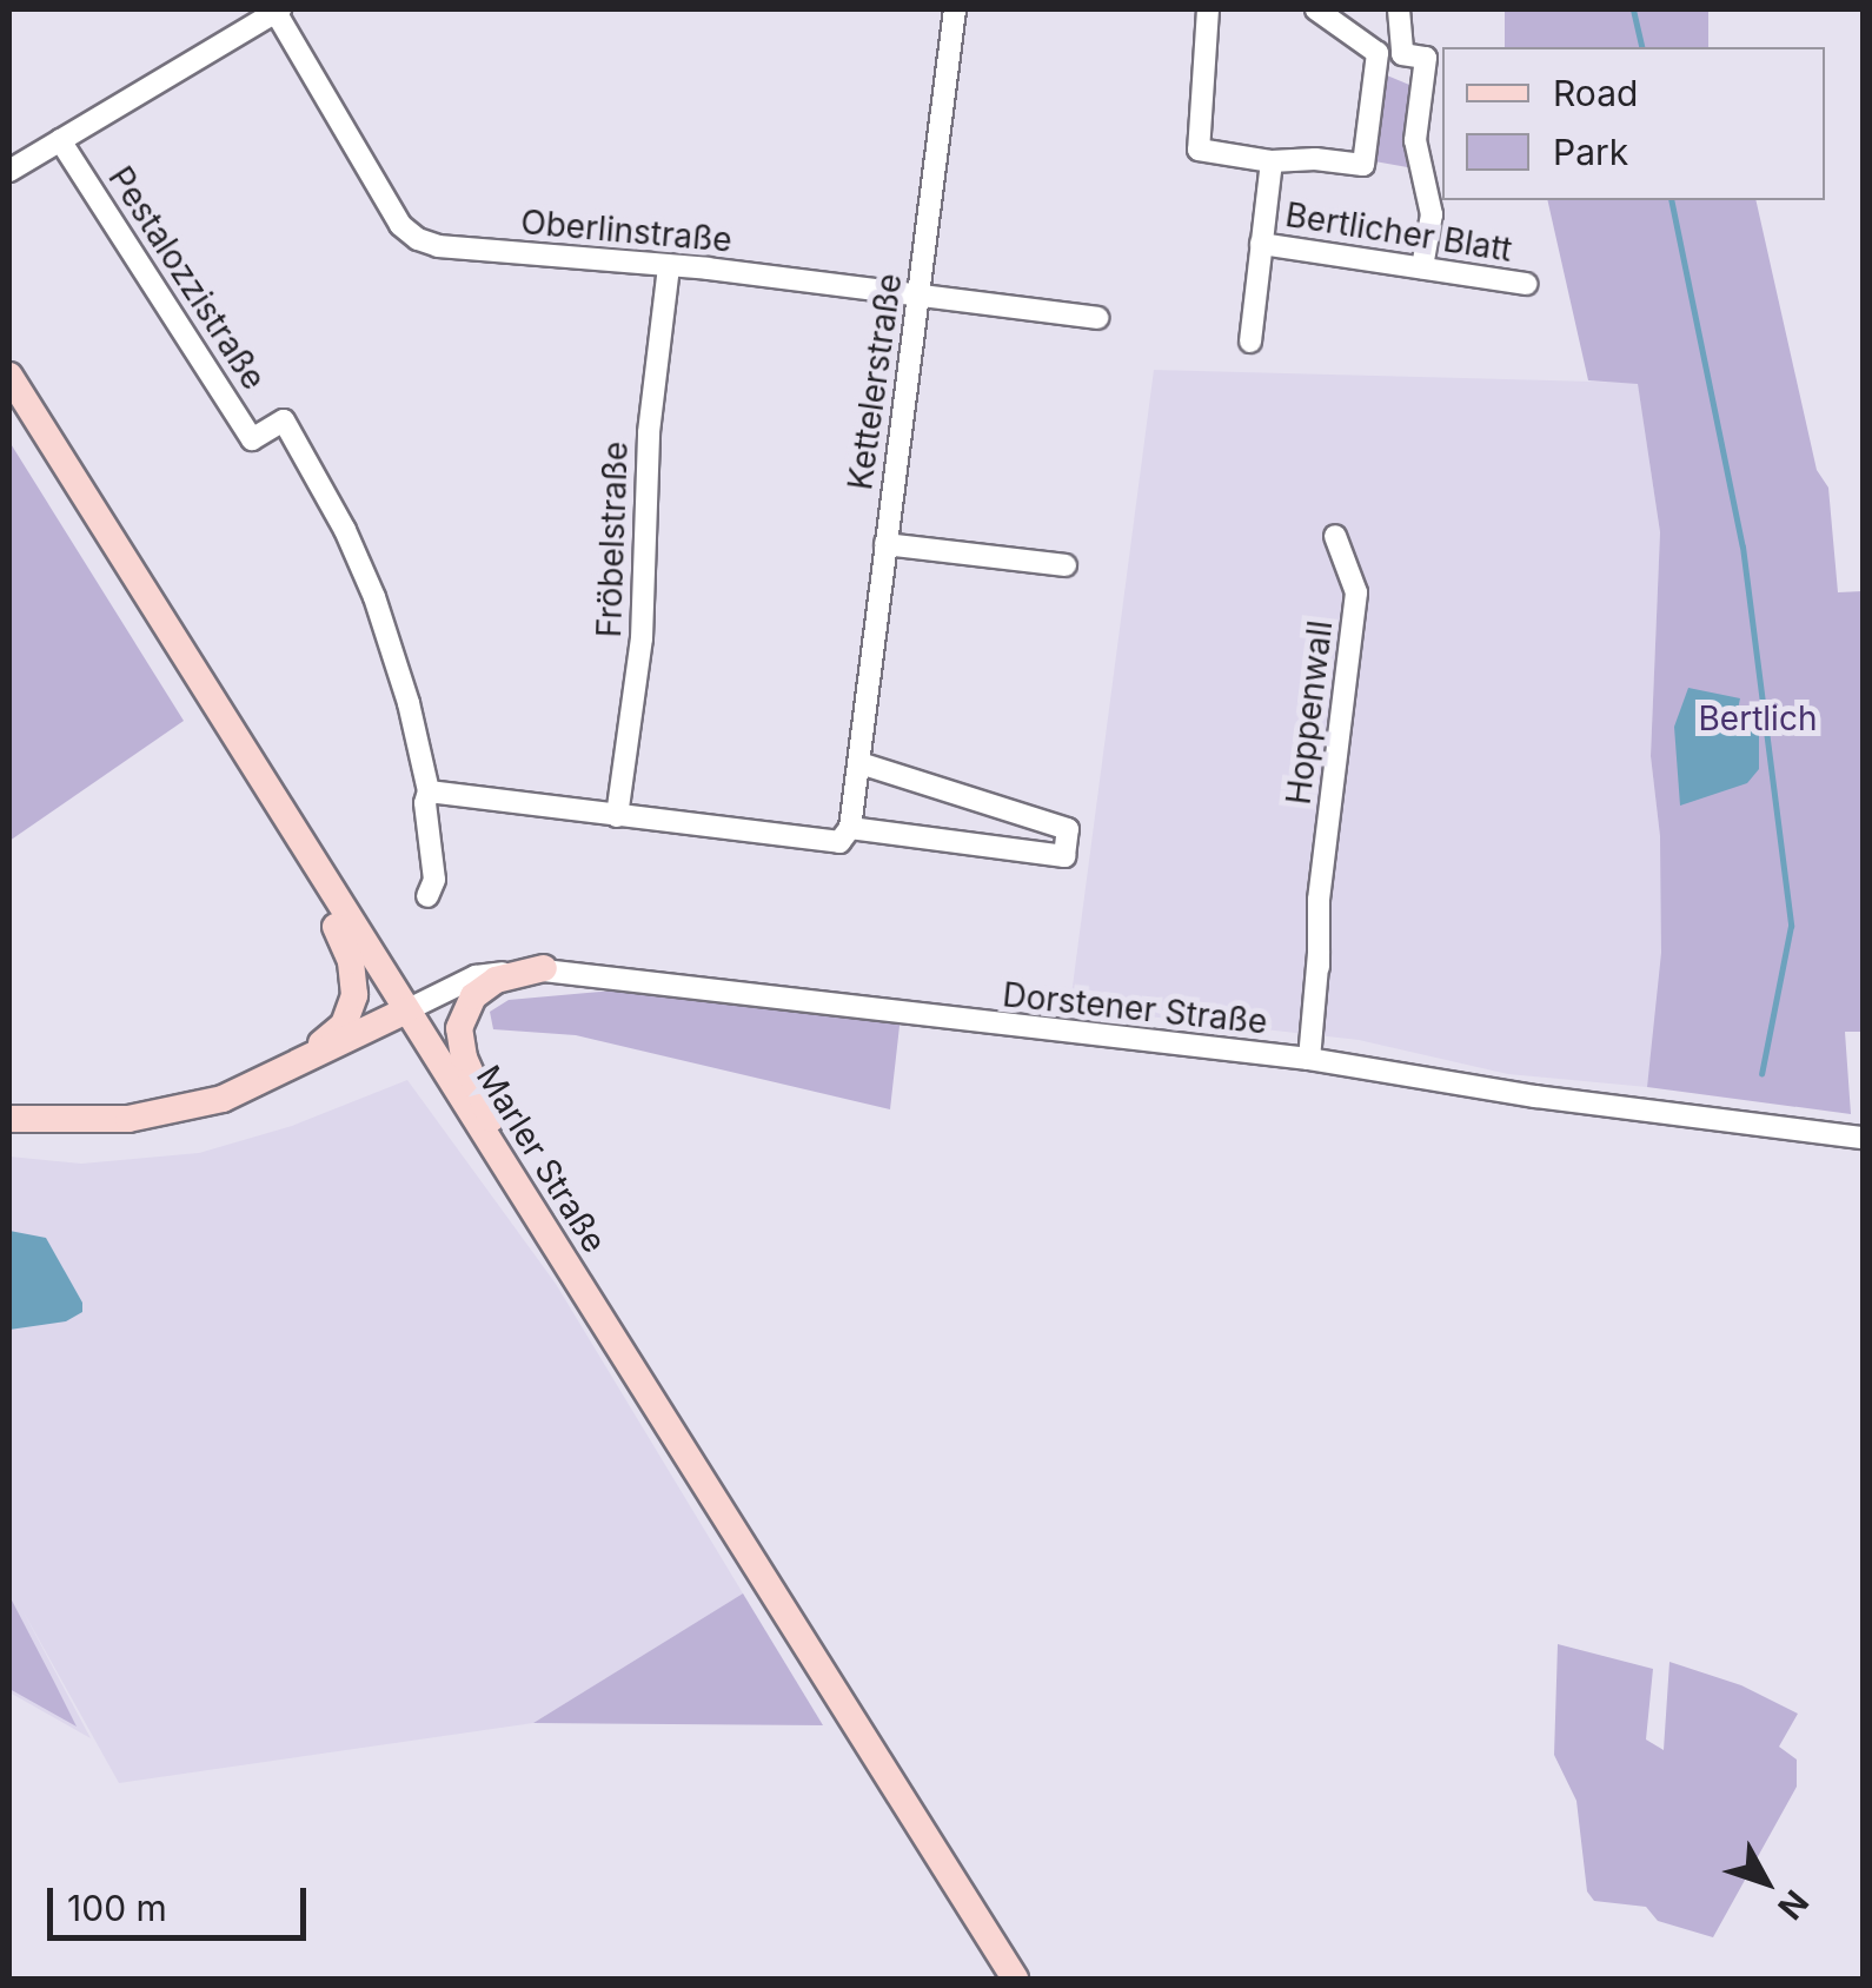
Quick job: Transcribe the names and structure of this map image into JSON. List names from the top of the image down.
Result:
{
  "streets": {
    "main road": ["Marler Straße"],
    "street": [
      "Oberlinstraße",
      "Bertlicher Blatt",
      "Pestalozzistraße",
      "Kettelerstraße",
      "Fröbelstraße",
      "Hoppenwall",
      "Dorstener Straße"
    ]
  },
  "crossings": [
    ["Oberlinstraße", "Kettelerstraße"],
    ["Oberlinstraße", "Fröbelstraße"],
    ["Hoppenwall", "Dorstener Straße"],
    ["Dorstener Straße", "Marler Straße"]
  ],
  "parks": ["Bertlich"],
  "legend": ["Road", "Park"],
  "scale_bar": "100 m",
  "north": "bottom right"
}
